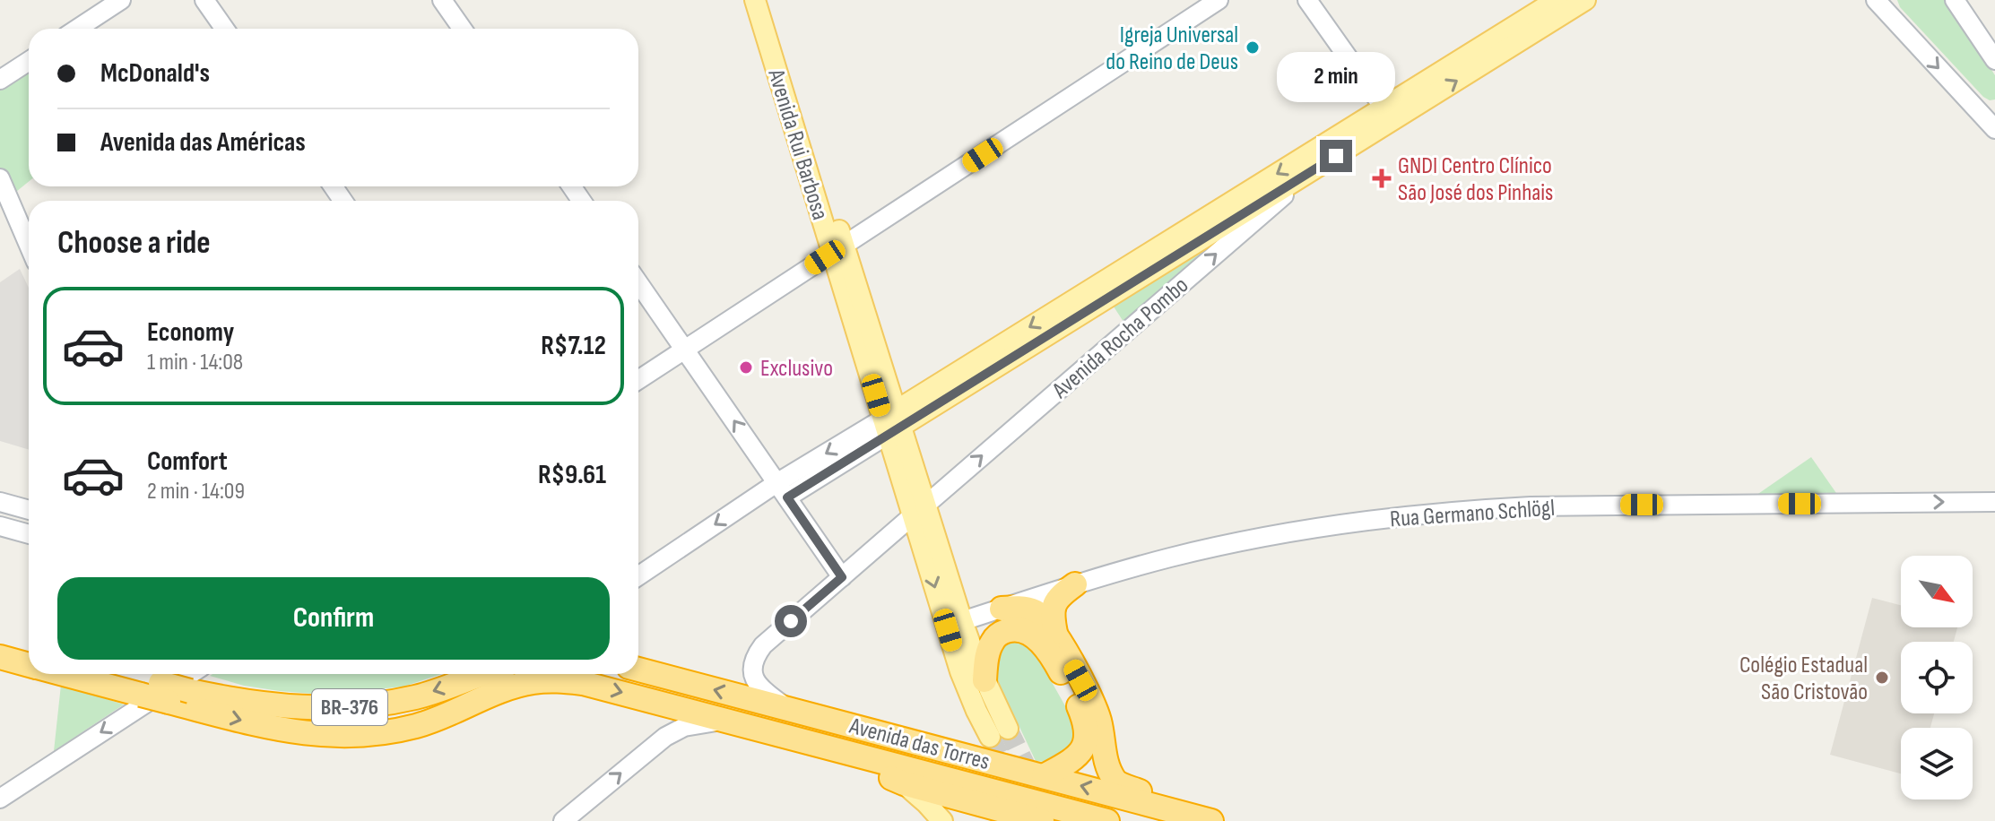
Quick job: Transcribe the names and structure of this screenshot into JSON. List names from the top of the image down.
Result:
{
  "streets": {
    "highway": ["BR-376", "Avenida das Torres"],
    "main road": ["Avenida Rui Barbosa", "Avenida Rocha Pombo", "Rua Germano Schlögl"]
  },
  "crossings": [
    ["Avenida Rui Barbosa", "Avenida Rocha Pombo"],
    ["Avenida Rui Barbosa", "Rua Germano Schlögl"],
    ["Avenida Rocha Pombo", "Avenida das Torres"],
    ["BR-376", "Avenida das Torres"]
  ],
  "one_way": ["Rua Germano Schlögl"],
  "places": {
    "other": ["Igreja Universal do Reino de Deus", "Exclusivo", "Colégio Estadual São Cristovão"],
    "health": ["GNDI Centro Clínico São José dos Pinhais"]
  },
  "north": "bottom right",
  "page": {
    "banner": ["McDonald's", "Avenida das Américas"],
    "bubble": "2 min",
    "heading": "Choose a ride",
    "list": [
      {
        "name": "Economy",
        "note": "1 min · 14:08",
        "value": "R$7.12"
      },
      {
        "name": "Comfort",
        "note": "2 min · 14:09",
        "value": "R$9.61"
      }
    ],
    "buttons": "Confirm"
  }
}
